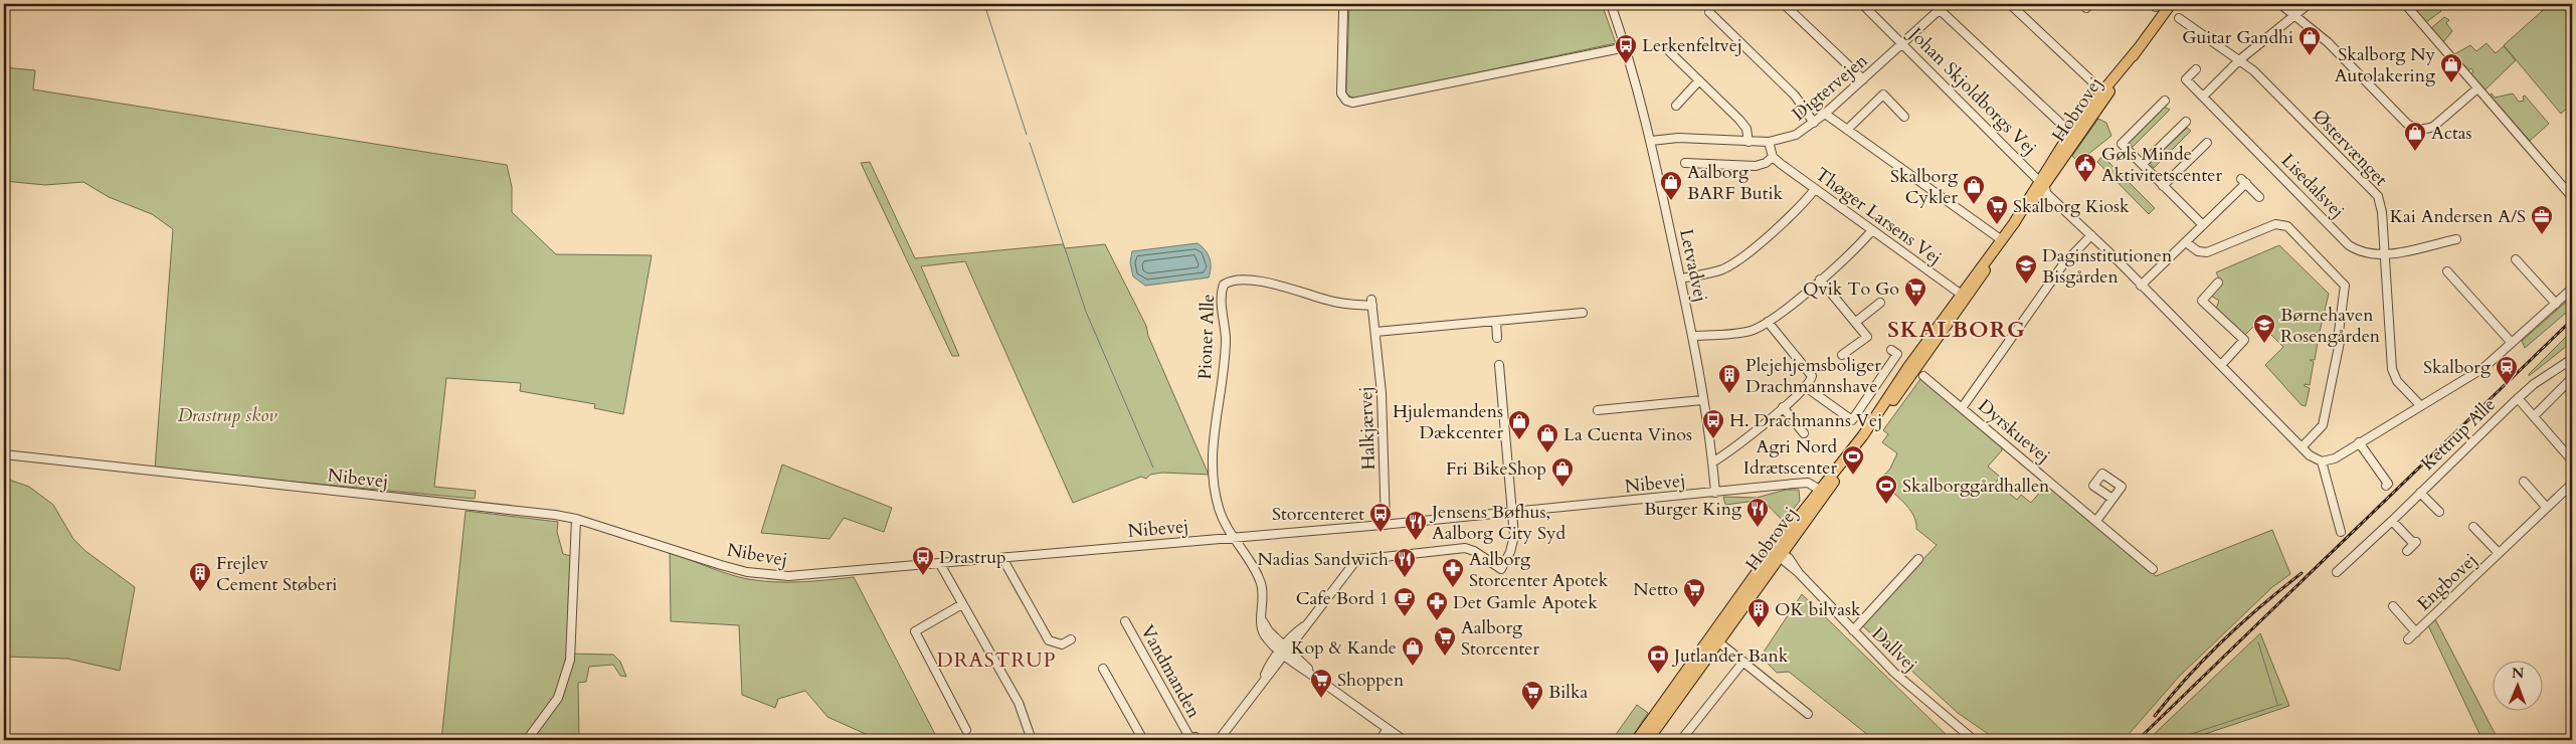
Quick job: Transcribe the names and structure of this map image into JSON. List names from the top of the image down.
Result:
{
  "streets": {
    "main road": ["Hobrovej"],
    "street": [
      "Digtervejen",
      "Johan Skjoldborgs Vej",
      "Østervænget",
      "Lisedalsvej",
      "Thøger Larsens Vej",
      "Letvadvej",
      "Pioner Alle",
      "Halkjærvej",
      "Dyrskuevej",
      "Kettrup Alle",
      "Nibevej",
      "Engbovej",
      "Dallvej",
      "Vandmanden"
    ]
  },
  "crossings": [
    ["Digtervejen", "Johan Skjoldborgs Vej"],
    ["Digtervejen", "Letvadvej"],
    ["Johan Skjoldborgs Vej", "Hobrovej"],
    ["Hobrovej", "Thøger Larsens Vej"],
    ["Hobrovej", "Nibevej"],
    ["Hobrovej", "Dallvej"],
    ["Østervænget", "Lisedalsvej"],
    ["Letvadvej", "Nibevej"],
    ["Pioner Alle", "Halkjærvej"],
    ["Pioner Alle", "Nibevej"],
    ["Halkjærvej", "Nibevej"]
  ],
  "districts": ["SKALBORG", "DRASTRUP"],
  "parks": ["Drastrup skov"],
  "places": {
    "shop": [
      "Guitar Gandhi",
      "Skalborg Ny Autolakering",
      "Actas",
      "Aalborg BARF Butik",
      "Skalborg Cykler",
      "Hjulemandens Dækcenter",
      "La Cuenta Vinos",
      "Fri BikeShop",
      "Kop & Kande"
    ],
    "bus stop": [
      "Lerkenfeltvej",
      "H. Drachmanns Vej",
      "Storcenteret",
      "Drastrup"
    ],
    "public building": ["Gøls Minde Aktivitetscenter"],
    "supermarket": [
      "Skalborg Kiosk",
      "Qvik To Go",
      "Netto",
      "Aalborg Storcenter",
      "Shoppen",
      "Bilka"
    ],
    "office": ["Kai Andersen A/S"],
    "school or university": ["Daginstitutionen Bisgården", "Børnehaven Rosengården"],
    "station": ["Skalborg"],
    "building": ["Plejehjemsboliger Drachmannshave", "Frejlev Cement Støberi", "OK bilvask"],
    "sports": ["Agri Nord Idrætscenter", "Skalborggårdhallen"],
    "restaurant": ["Burger King", "Jensens Bøfhus, Aalborg City Syd", "Nadias Sandwich"],
    "pharmacy": ["Aalborg Storcenter Apotek", "Det Gamle Apotek"],
    "cafe": ["Cafe Bord 1"],
    "bank": ["Jutlander Bank"]
  },
  "north": "top"
}
